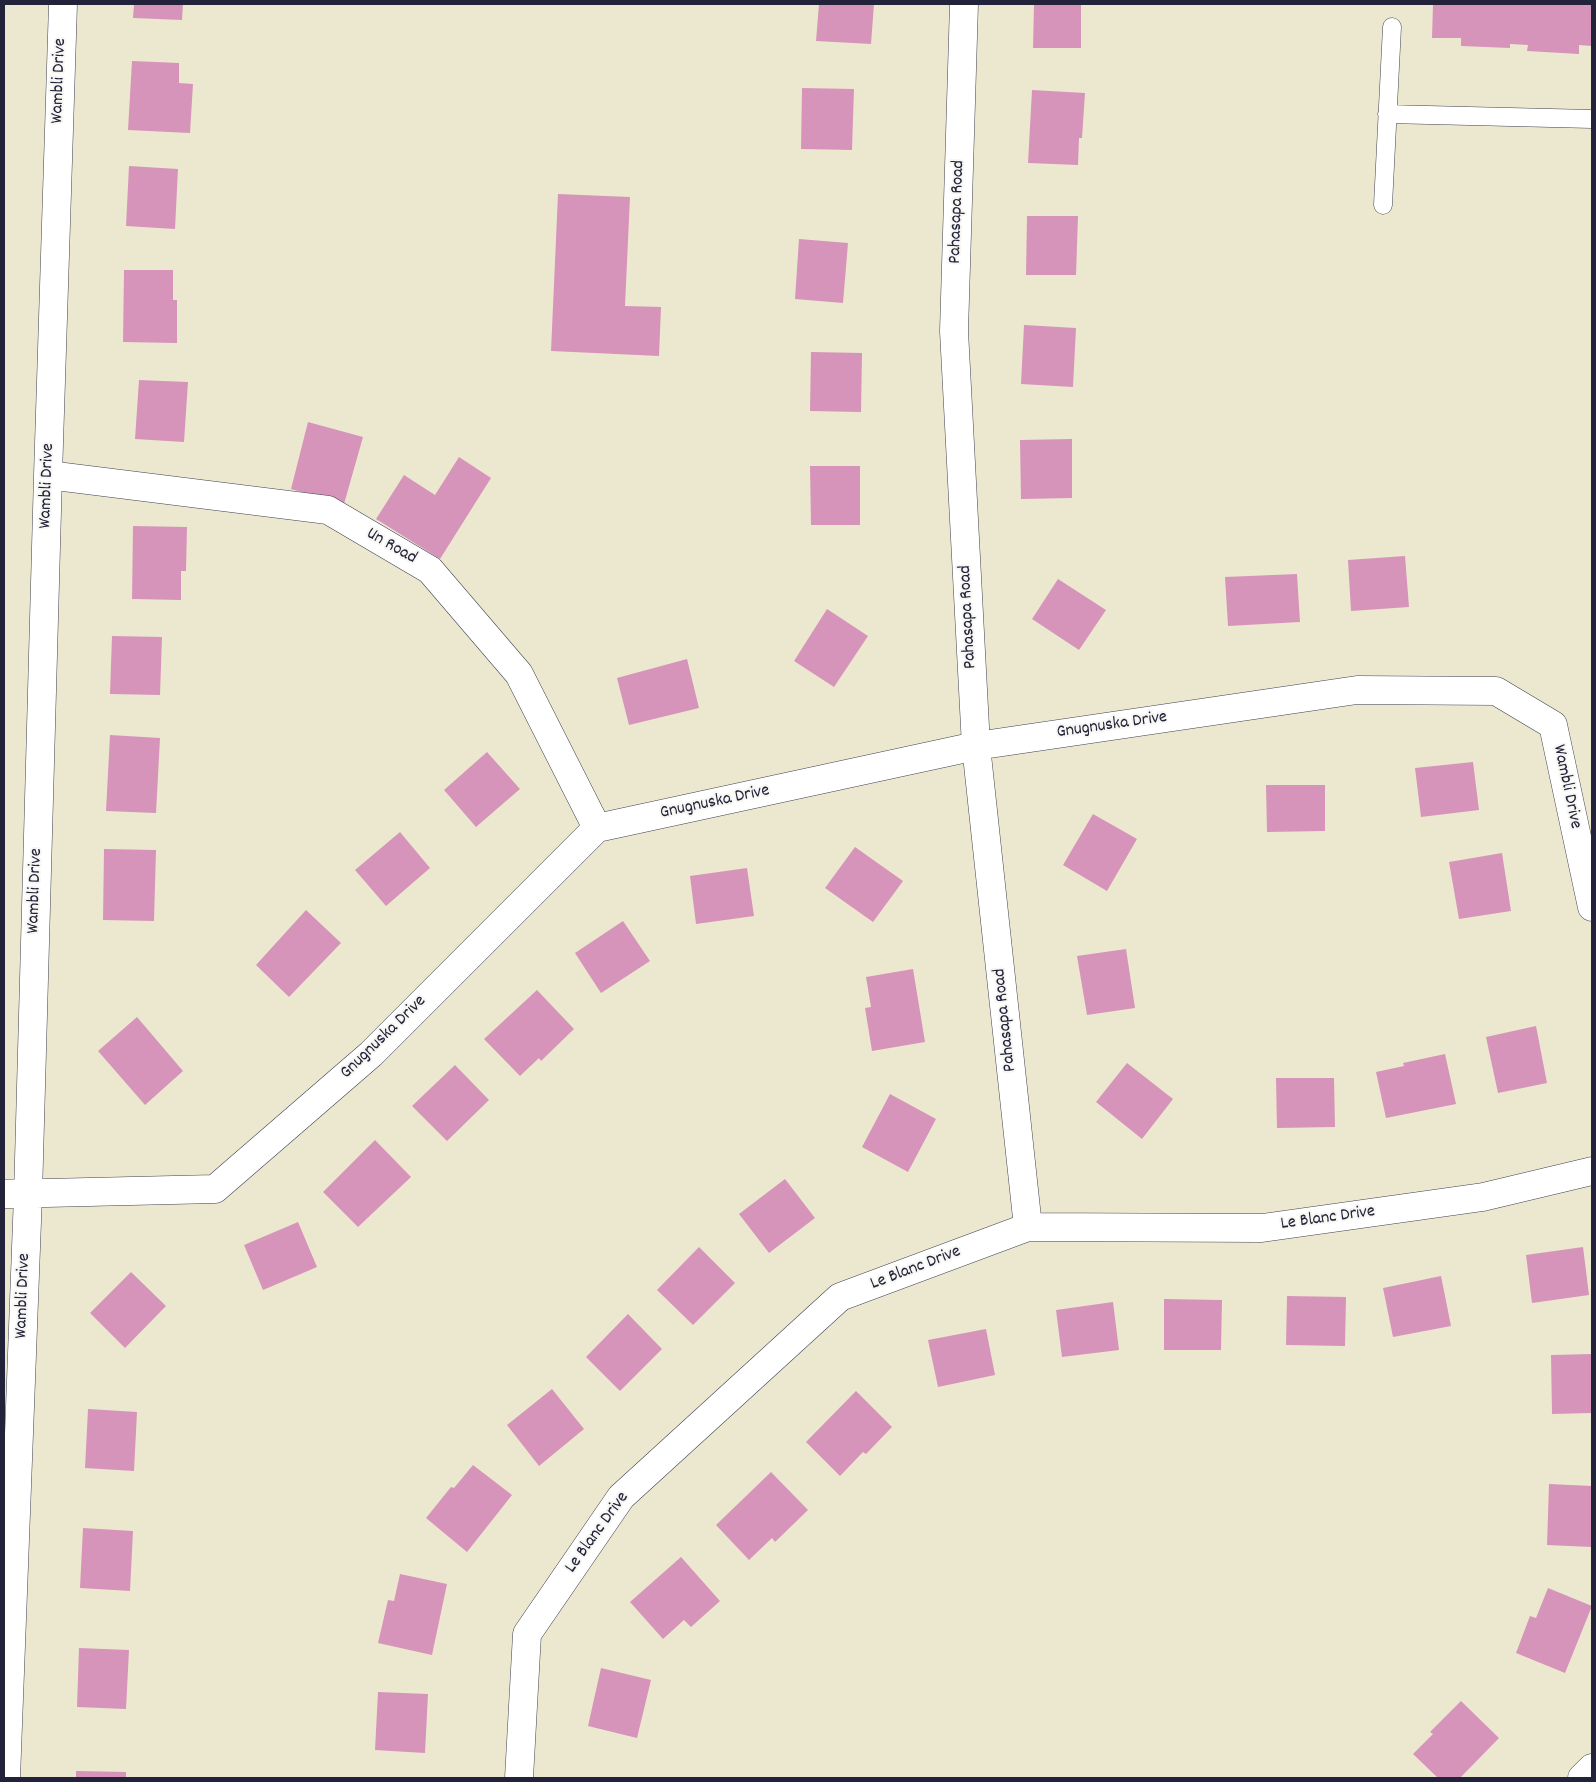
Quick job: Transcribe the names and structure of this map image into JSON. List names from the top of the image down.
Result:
{
  "streets": {
    "street": [
      "Wambli Drive",
      "Pahasapa Road",
      "Un Road",
      "Gnugnuska Drive",
      "Le Blanc Drive"
    ]
  },
  "crossings": [
    ["Wambli Drive", "Un Road"],
    ["Wambli Drive", "Gnugnuska Drive"],
    ["Pahasapa Road", "Gnugnuska Drive"],
    ["Pahasapa Road", "Le Blanc Drive"],
    ["Un Road", "Gnugnuska Drive"]
  ]
}
